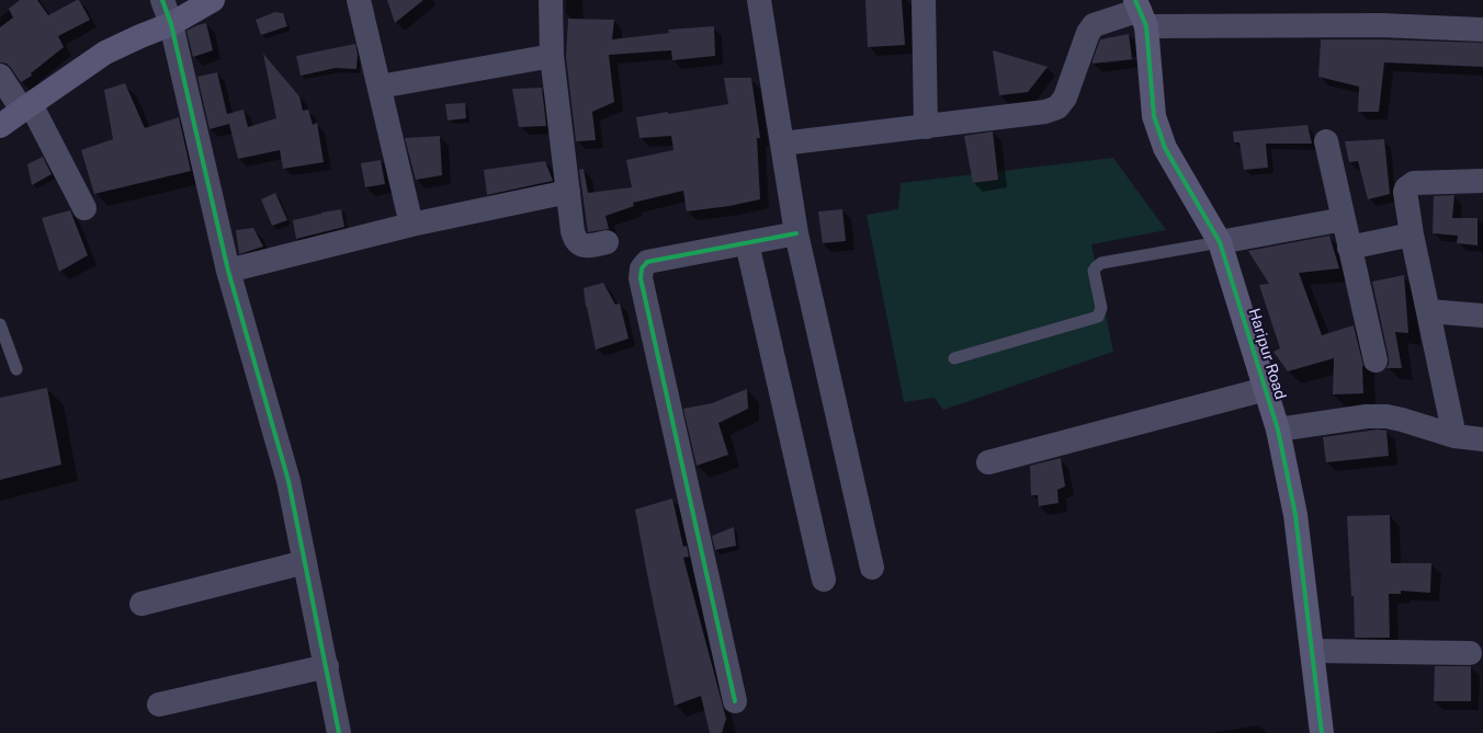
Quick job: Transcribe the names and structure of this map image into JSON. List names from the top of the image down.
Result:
{
  "streets": {
    "street": ["Haripur Road"]
  }
}
